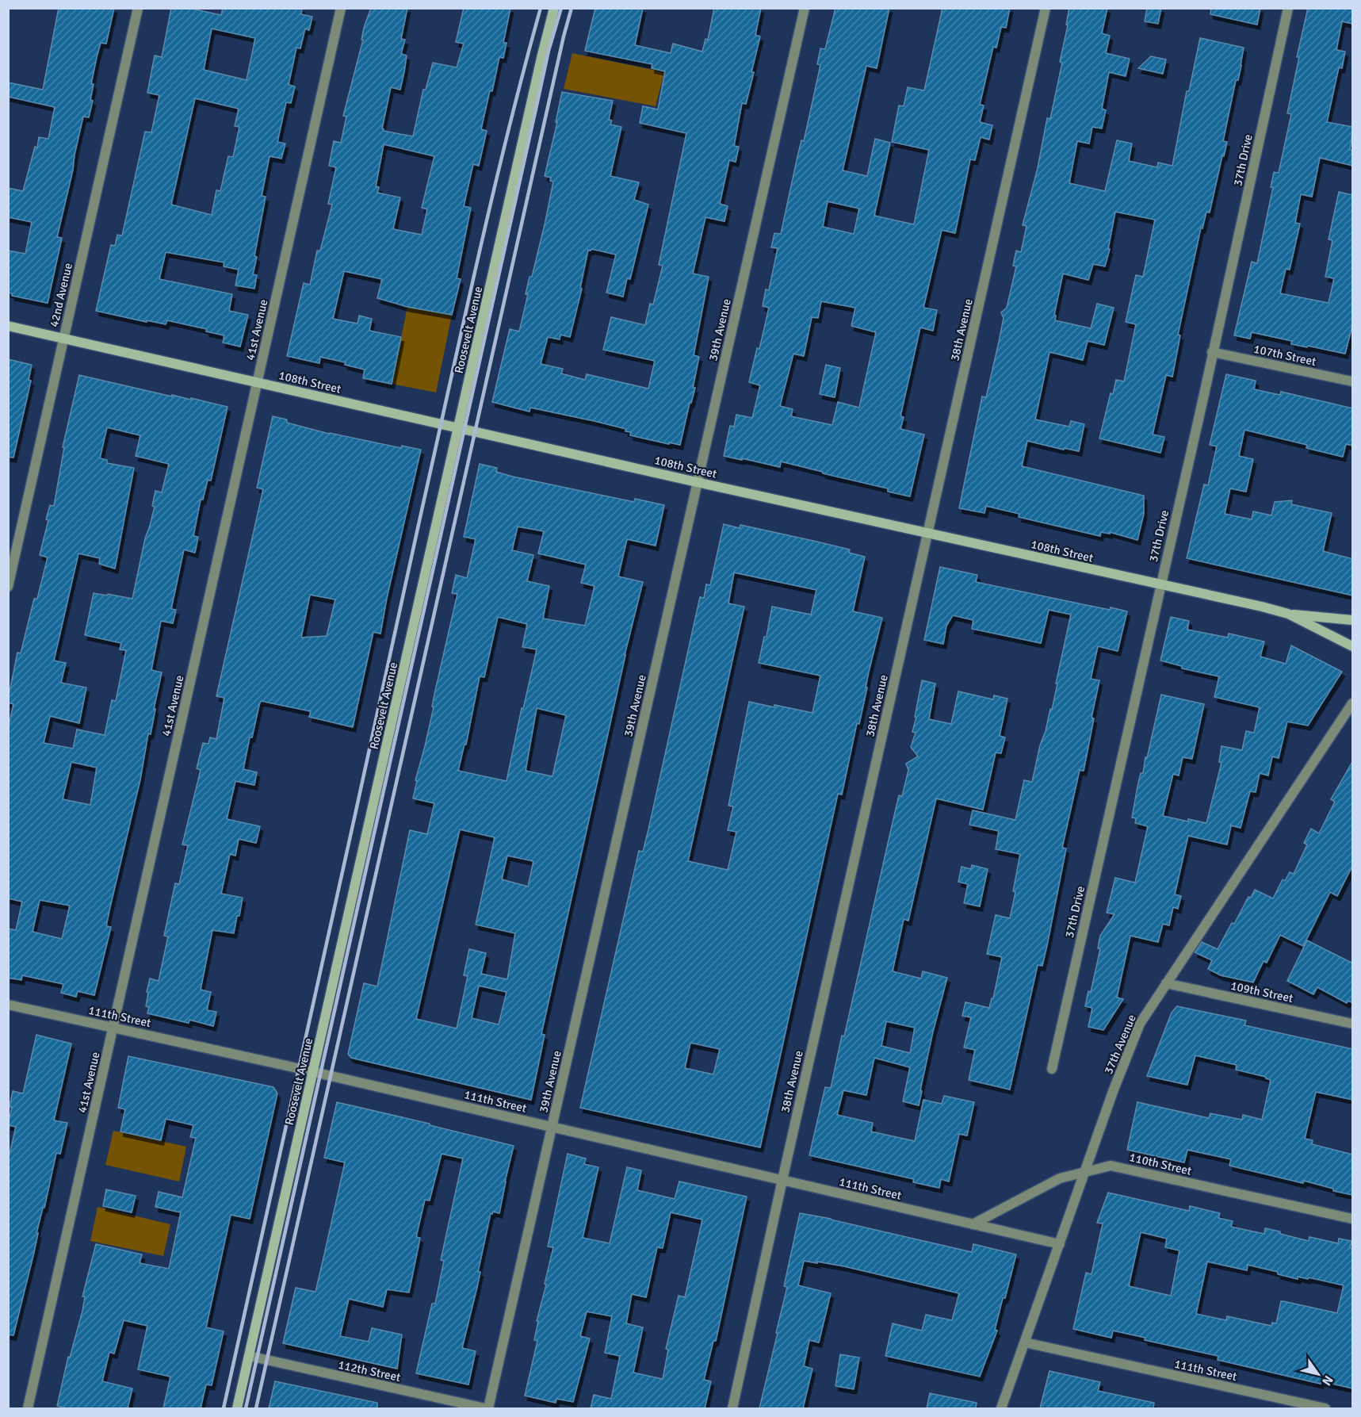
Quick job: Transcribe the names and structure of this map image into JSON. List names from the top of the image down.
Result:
{
  "streets": {
    "main road": ["Roosevelt Avenue", "108th Street"],
    "street": [
      "37th Drive",
      "42nd Avenue",
      "41st Avenue",
      "39th Avenue",
      "38th Avenue",
      "107th Street",
      "109th Street",
      "111th Street",
      "37th Avenue",
      "110th Street",
      "112th Street"
    ]
  },
  "crossings": [
    ["37th Drive", "107th Street"],
    ["37th Drive", "108th Street"],
    ["42nd Avenue", "108th Street"],
    ["41st Avenue", "108th Street"],
    ["41st Avenue", "111th Street"],
    ["Roosevelt Avenue", "108th Street"],
    ["Roosevelt Avenue", "111th Street"],
    ["Roosevelt Avenue", "112th Street"],
    ["39th Avenue", "108th Street"],
    ["39th Avenue", "111th Street"],
    ["39th Avenue", "112th Street"],
    ["38th Avenue", "108th Street"],
    ["38th Avenue", "111th Street"],
    ["109th Street", "37th Avenue"],
    ["111th Street", "37th Avenue"],
    ["111th Street", "110th Street"],
    ["37th Avenue", "110th Street"]
  ],
  "north": "bottom right"
}
